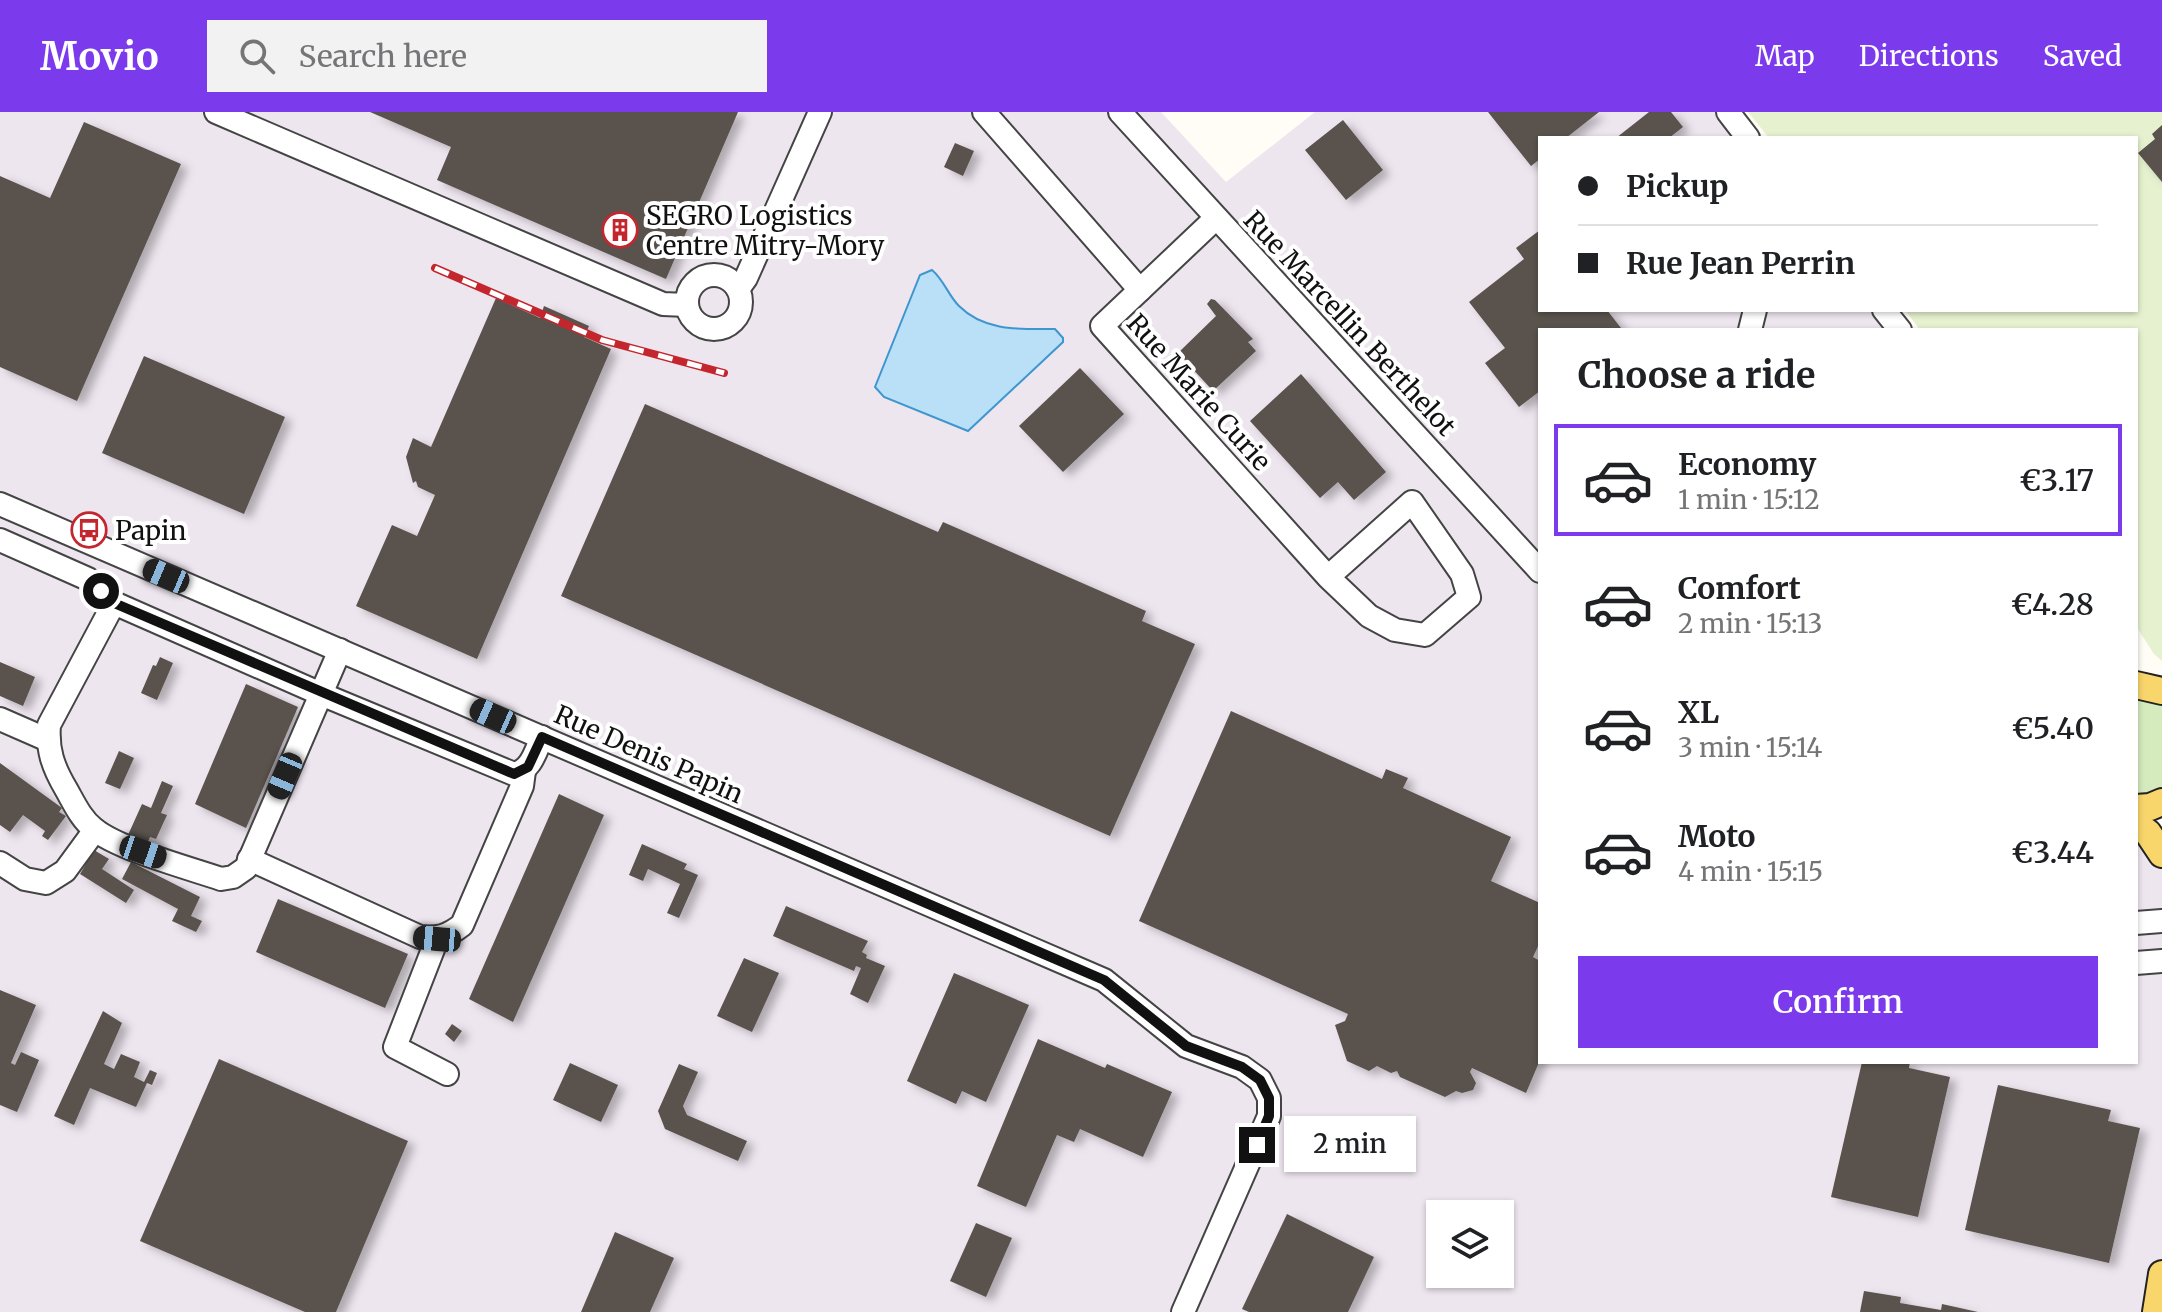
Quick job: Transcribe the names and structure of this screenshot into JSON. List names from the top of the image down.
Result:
{
  "streets": {
    "street": ["Rue Marcellin Berthelot", "Rue Marie Curie", "Rue Denis Papin"]
  },
  "crossings": [
    ["Rue Marcellin Berthelot", "Rue Marie Curie"]
  ],
  "places": {
    "building": ["SEGRO Logistics Centre Mitry-Mory"],
    "bus stop": ["Papin"]
  },
  "page": {
    "header": "Movio",
    "search": "Search here",
    "nav": ["Map", "Directions", "Saved"],
    "banner": ["Pickup", "Rue Jean Perrin"],
    "heading": "Choose a ride",
    "list": [
      {
        "name": "Economy",
        "note": "1 min · 15:12",
        "value": "€3.17"
      },
      {
        "name": "Comfort",
        "note": "2 min · 15:13",
        "value": "€4.28"
      },
      {
        "name": "XL",
        "note": "3 min · 15:14",
        "value": "€5.40"
      },
      {
        "name": "Moto",
        "note": "4 min · 15:15",
        "value": "€3.44"
      }
    ],
    "buttons": "Confirm",
    "bubble": "2 min"
  }
}
